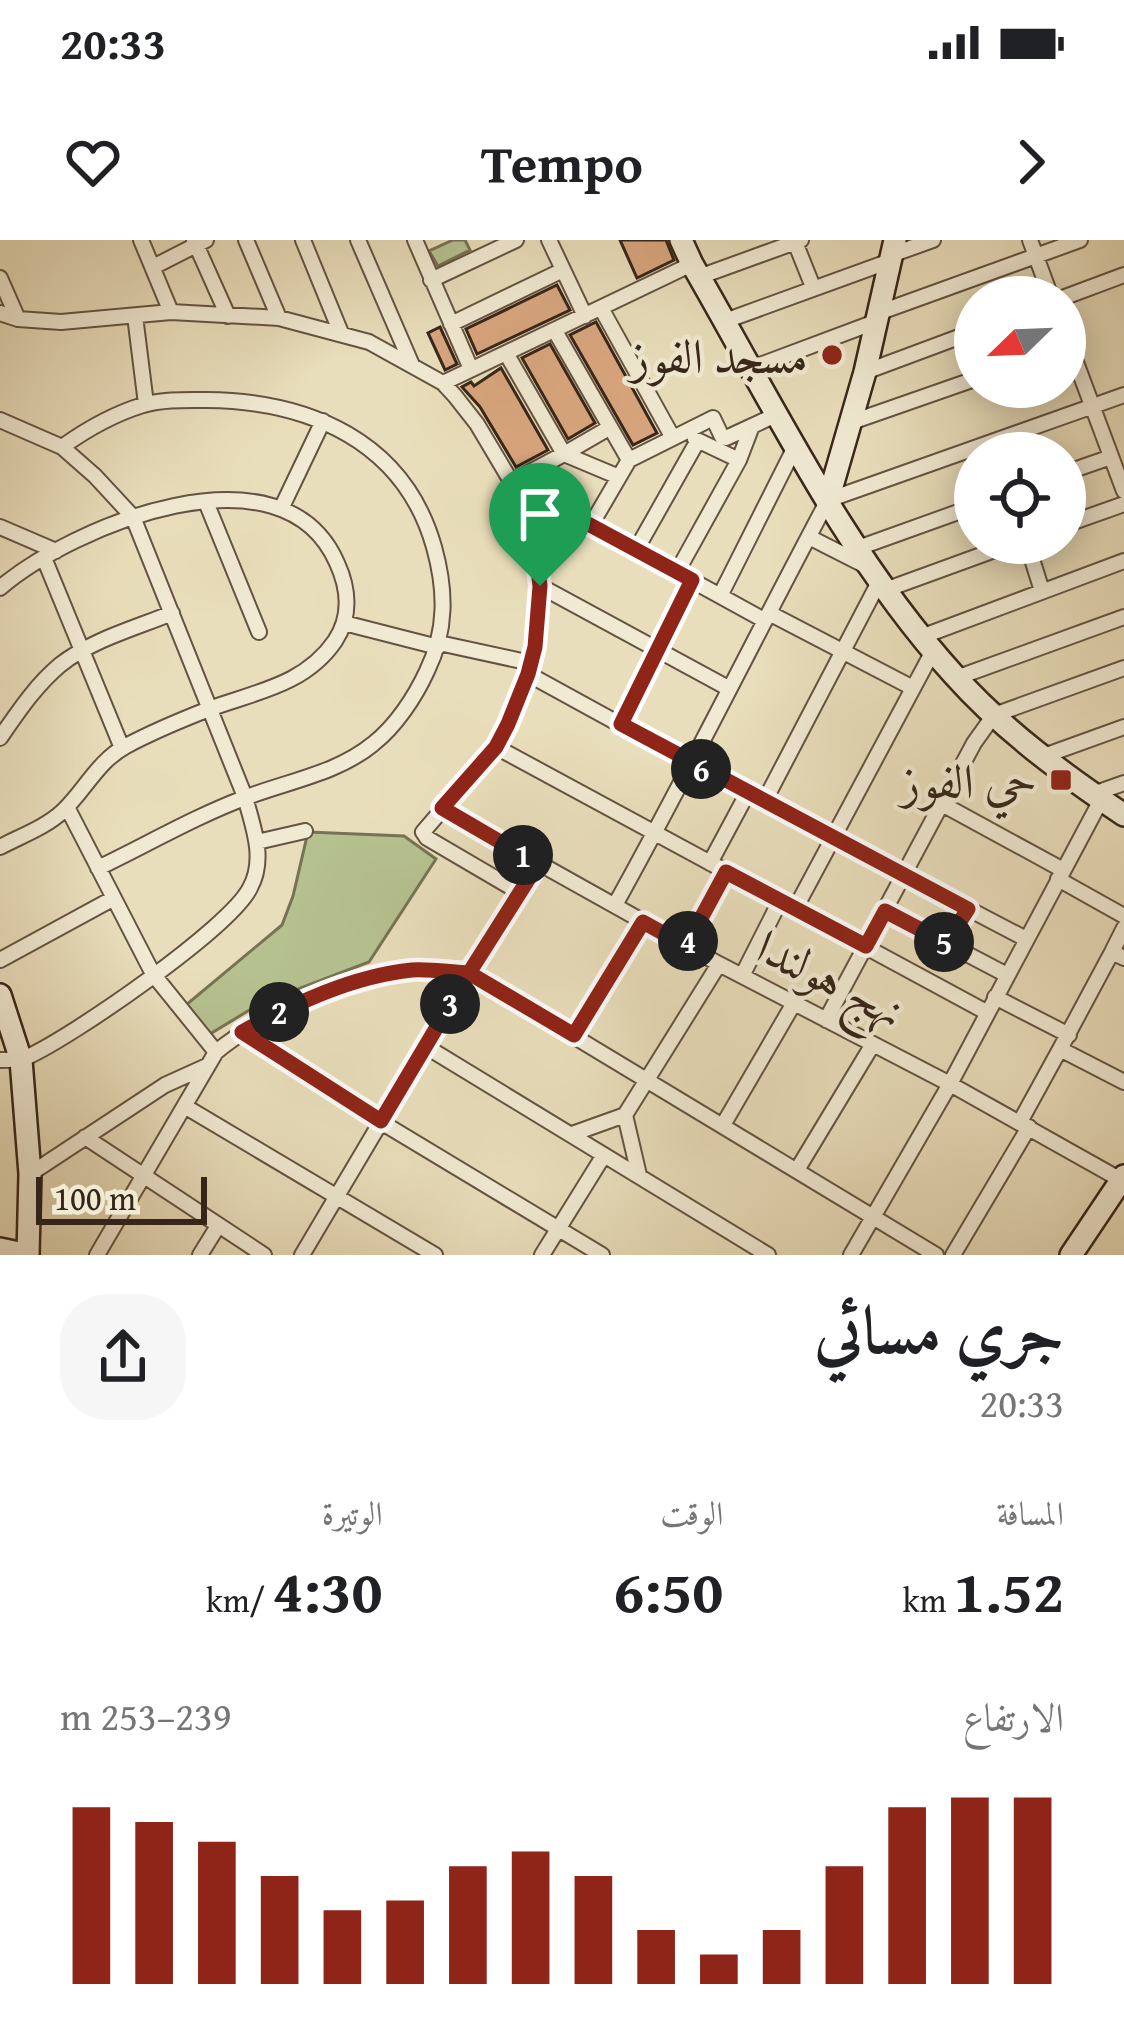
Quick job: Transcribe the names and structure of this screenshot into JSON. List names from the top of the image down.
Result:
{
  "streets": {
    "street": ["نهج هولندا"]
  },
  "places": {
    "other": ["مسجد الفوز"],
    "transit": ["حي الفوز"]
  },
  "scale_bar": "100 m",
  "north": "bottom left",
  "page": {
    "status": "20:33",
    "header": "Tempo",
    "pins": [
      "6",
      "1",
      "4",
      "5",
      "3",
      "2"
    ],
    "scale": "100 m",
    "heading": ["جري مسائي", "20:33"],
    "stats": [
      ["المسافة", "1.52 km"],
      ["الوقت", "6:50"],
      ["الوتيرة", "4:30 /km"]
    ],
    "chart": ["الارتفاع", "239–253 m"]
  }
}
